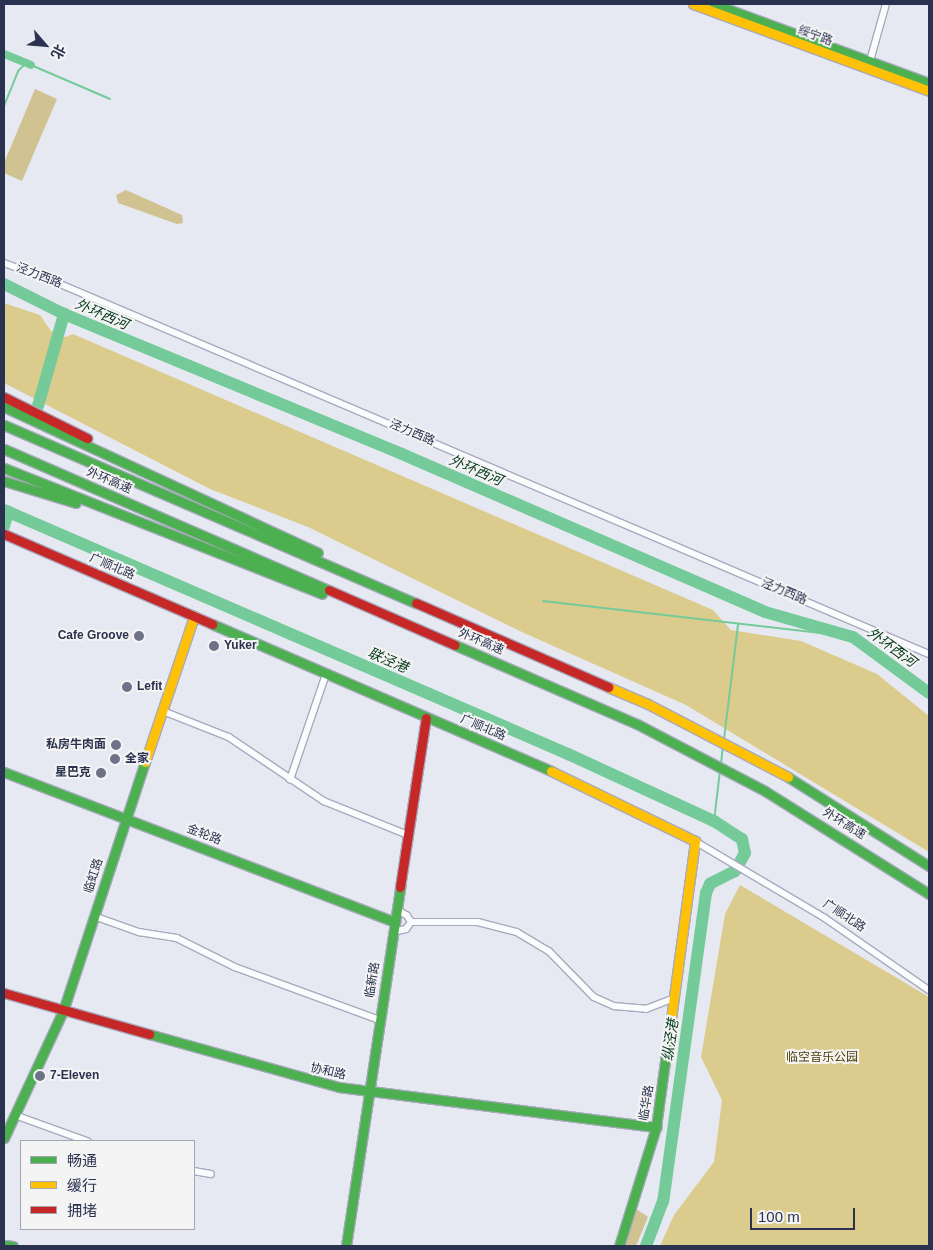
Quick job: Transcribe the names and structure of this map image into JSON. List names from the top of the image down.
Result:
{
  "streets": {
    "main road": [
      "绥宁路",
      "外环高速",
      "广顺北路",
      "金轮路",
      "临虹路",
      "临新路",
      "协和路",
      "临华路"
    ],
    "street": ["泾力西路"]
  },
  "crossings": [
    ["广顺北路", "临虹路"],
    ["广顺北路", "临新路"],
    ["广顺北路", "临华路"],
    ["金轮路", "临虹路"],
    ["金轮路", "临新路"],
    ["临虹路", "协和路"],
    ["临新路", "协和路"],
    ["协和路", "临华路"]
  ],
  "water": ["外环西河", "联泾港", "纵泾港"],
  "parks": ["临空音乐公园"],
  "places": [
    "Cafe Groove",
    "Yuker",
    "Lefit",
    "私房牛肉面",
    "全家",
    "星巴克",
    "7-Eleven"
  ],
  "legend": ["畅通", "缓行", "拥堵"],
  "scale_bar": "100 m",
  "north": "bottom right"
}
